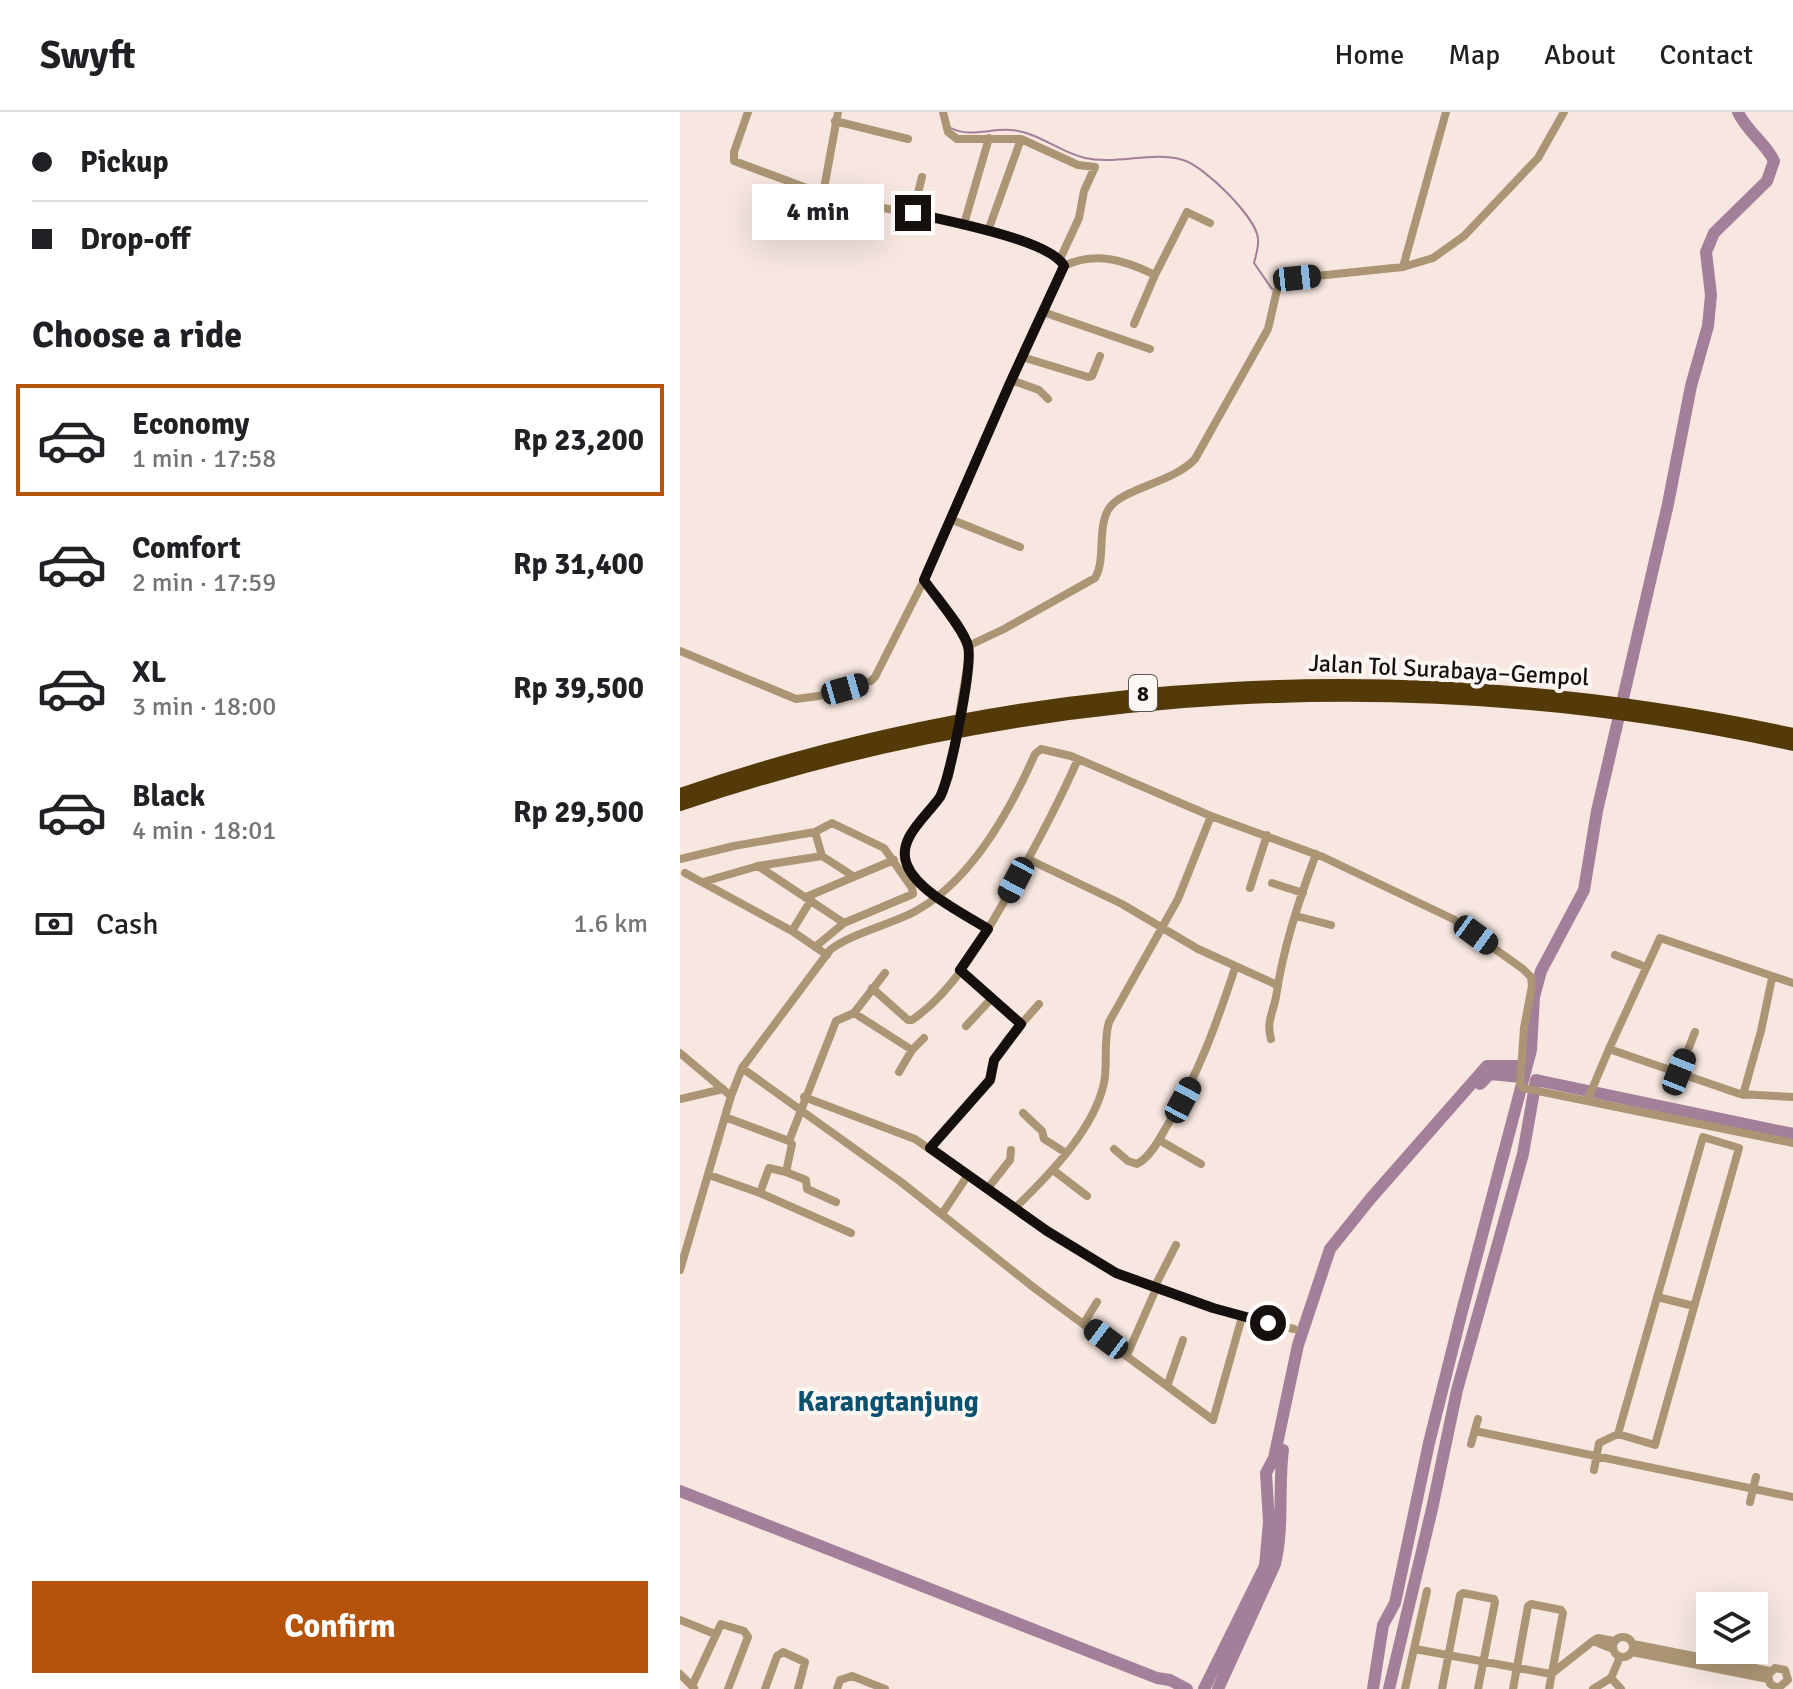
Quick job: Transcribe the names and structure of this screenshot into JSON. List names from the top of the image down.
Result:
{
  "streets": {
    "highway": ["Jalan Tol Surabaya–Gempol", "8"]
  },
  "districts": ["Karangtanjung"],
  "page": {
    "header": "Swyft",
    "nav": [
      "Home",
      "Map",
      "About",
      "Contact"
    ],
    "banner": ["Pickup", "Drop-off"],
    "bubble": "4 min",
    "heading": "Choose a ride",
    "list": [
      {
        "name": "Economy",
        "note": "1 min · 17:58",
        "value": "Rp 23,200"
      },
      {
        "name": "Comfort",
        "note": "2 min · 17:59",
        "value": "Rp 31,400"
      },
      {
        "name": "XL",
        "note": "3 min · 18:00",
        "value": "Rp 39,500"
      },
      {
        "name": "Black",
        "note": "4 min · 18:01",
        "value": "Rp 29,500"
      }
    ],
    "pay": ["Cash", "1.6 km"],
    "buttons": "Confirm"
  }
}
